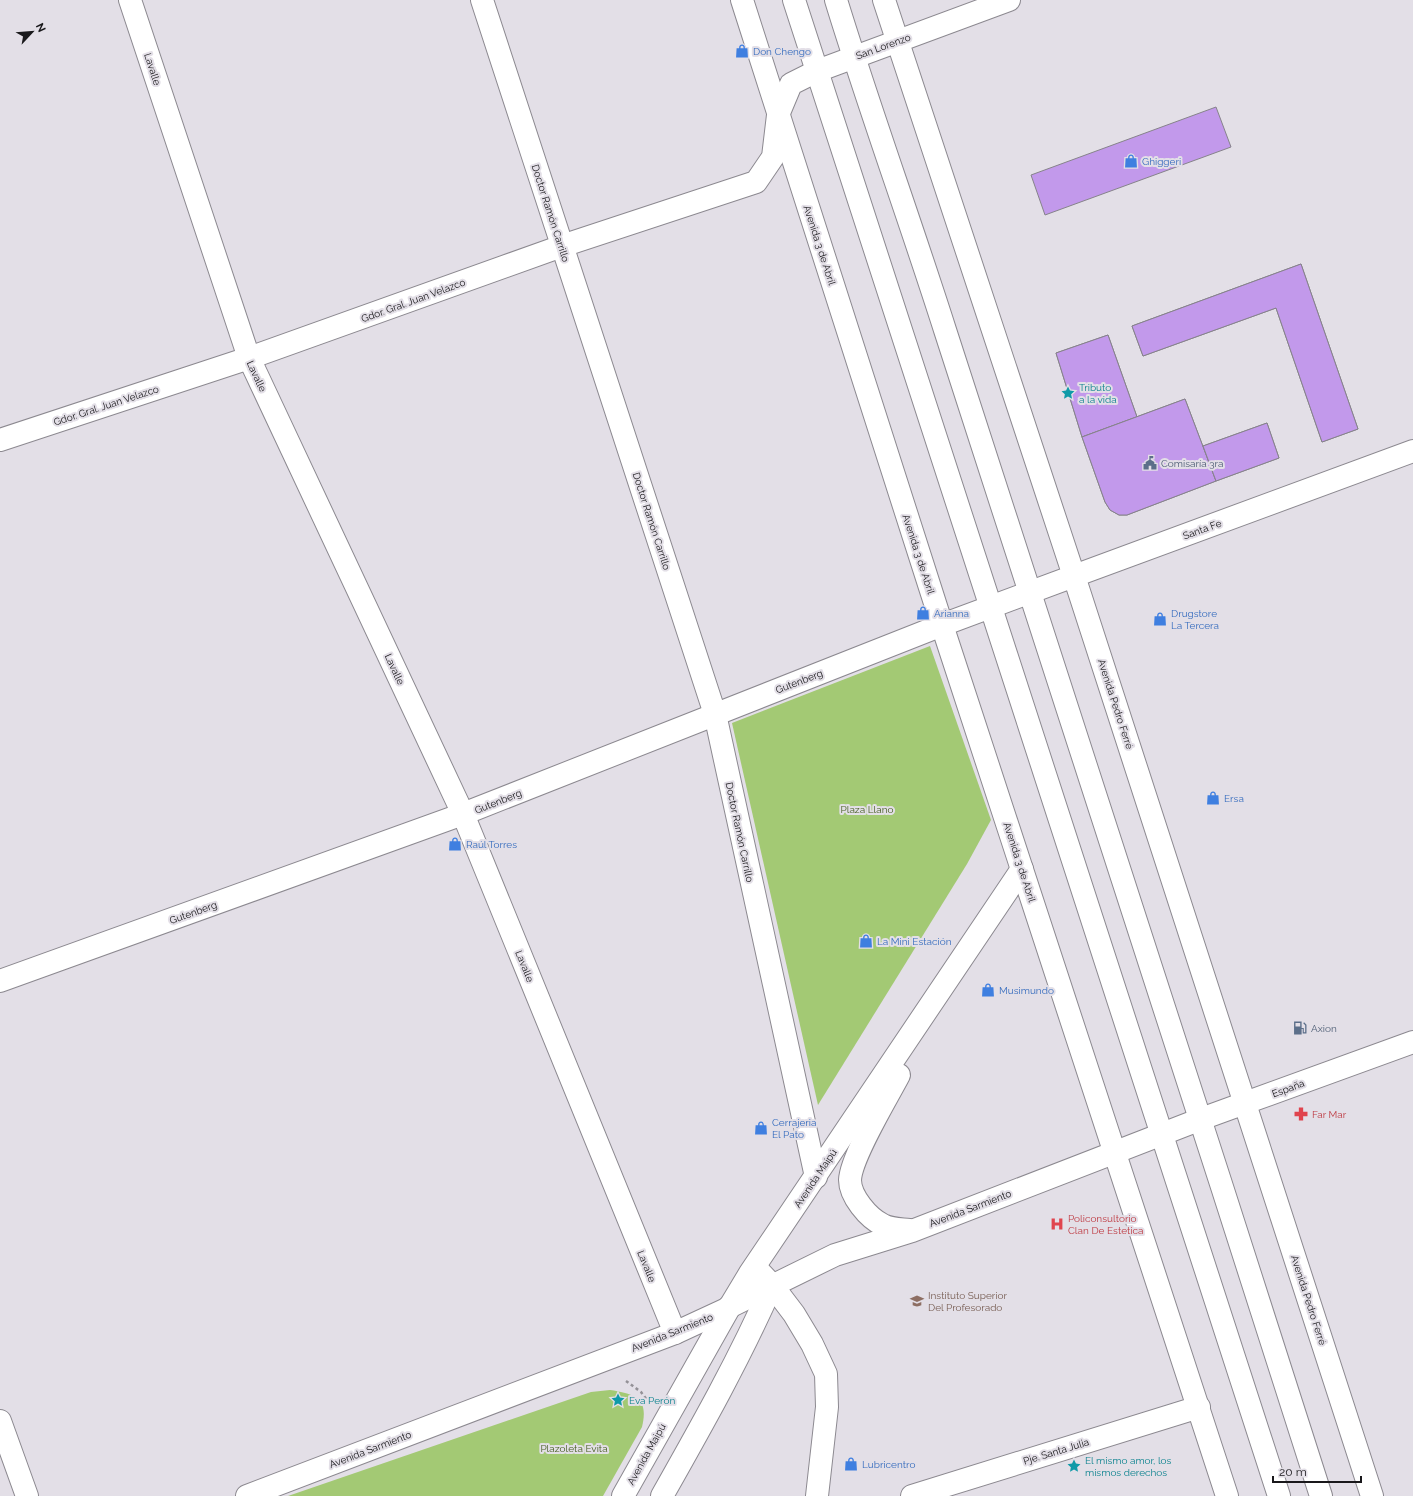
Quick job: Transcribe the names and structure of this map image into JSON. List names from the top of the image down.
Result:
{
  "streets": {
    "main road": [
      "San Lorenzo",
      "Lavalle",
      "Doctor Ramón Carrillo",
      "Avenida 3 de Abril",
      "Gdor. Gral. Juan Velazco",
      "Santa Fe",
      "Gutenberg",
      "Avenida Pedro Ferré",
      "España",
      "Avenida Maipú",
      "Avenida Sarmiento",
      "Pje. Santa Julia"
    ]
  },
  "crossings": [
    ["San Lorenzo", "Avenida 3 de Abril"],
    ["San Lorenzo", "Gdor. Gral. Juan Velazco"],
    ["Lavalle", "Gdor. Gral. Juan Velazco"],
    ["Lavalle", "Gutenberg"],
    ["Lavalle", "Avenida Sarmiento"],
    ["Doctor Ramón Carrillo", "Gdor. Gral. Juan Velazco"],
    ["Doctor Ramón Carrillo", "Gutenberg"],
    ["Doctor Ramón Carrillo", "Avenida Maipú"],
    ["Avenida 3 de Abril", "Gdor. Gral. Juan Velazco"],
    ["Avenida 3 de Abril", "Gutenberg"],
    ["Avenida 3 de Abril", "Avenida Maipú"],
    ["Avenida 3 de Abril", "Avenida Sarmiento"],
    ["Santa Fe", "Gutenberg"],
    ["Santa Fe", "Avenida Pedro Ferré"],
    ["Avenida Pedro Ferré", "España"],
    ["España", "Avenida Sarmiento"],
    ["Avenida Maipú", "Avenida Sarmiento"]
  ],
  "parks": ["Plaza Llano", "Plazoleta Evita"],
  "places": {
    "shop": [
      "Don Chengo",
      "Ghiggeri",
      "Arianna",
      "Drugstore La Tercera",
      "Ersa",
      "Raúl Torres",
      "La Mini Estación",
      "Musimundo",
      "Cerrajeria El Pato",
      "Lubricentro"
    ],
    "place": ["Tributo a la vida", "Eva Perón", "El mismo amor, los mismos derechos"],
    "public building": ["Comisaría 3ra"],
    "fuel station": ["Axion"],
    "pharmacy": ["Far Mar"],
    "hospital": ["Policonsultorio Clan De Estetica"],
    "school or university": ["Instituto Superior Del Profesorado"]
  },
  "scale_bar": "20 m",
  "north": "top right"
}
